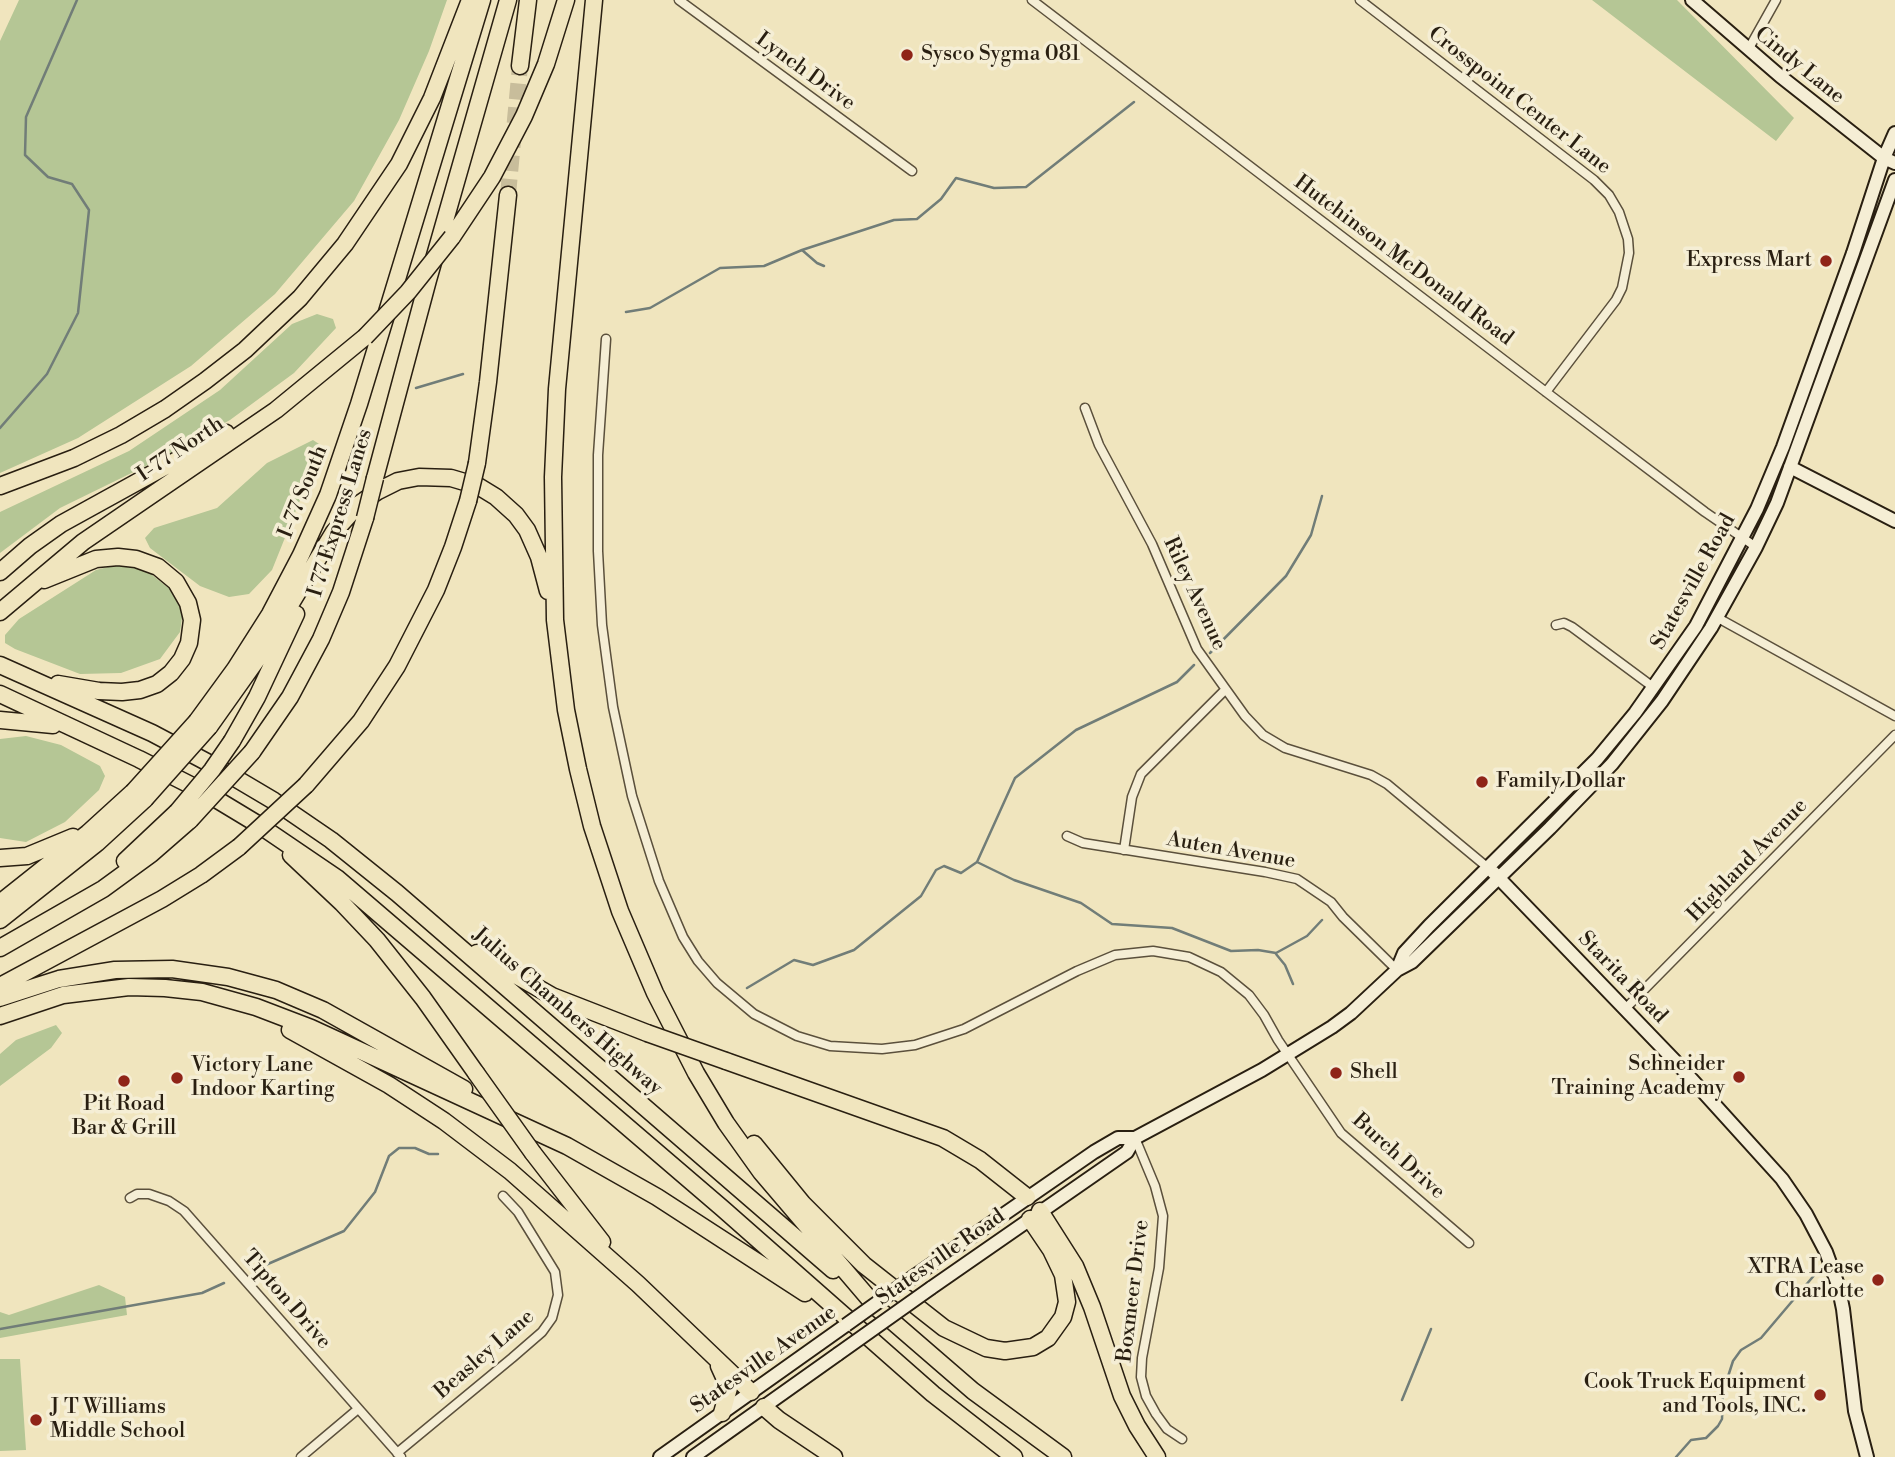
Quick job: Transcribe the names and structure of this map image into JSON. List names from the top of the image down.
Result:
{
  "streets": {
    "highway": [
      "I-77 North",
      "I-77 South",
      "I 77 Express Lanes",
      "Julius Chambers Highway"
    ],
    "main road": [
      "Cindy Lane",
      "Statesville Road",
      "Starita Road",
      "Statesville Avenue"
    ],
    "street": [
      "Lynch Drive",
      "Crosspoint Center Lane",
      "Hutchinson McDonald Road",
      "Riley Avenue",
      "Auten Avenue",
      "Highland Avenue",
      "Burch Drive",
      "Boxmeer Drive",
      "Tipton Drive",
      "Beasley Lane"
    ]
  },
  "crossings": [
    ["Cindy Lane", "Statesville Road"],
    ["Crosspoint Center Lane", "Hutchinson McDonald Road"],
    ["Hutchinson McDonald Road", "Statesville Road"],
    ["Statesville Road", "Riley Avenue"],
    ["Statesville Road", "Auten Avenue"],
    ["Statesville Road", "Starita Road"],
    ["Statesville Road", "Burch Drive"],
    ["Statesville Road", "Boxmeer Drive"],
    ["Statesville Road", "Statesville Avenue"],
    ["Riley Avenue", "Starita Road"],
    ["Highland Avenue", "Starita Road"],
    ["Tipton Drive", "Beasley Lane"]
  ],
  "places": [
    "Sysco Sygma 081",
    "Express Mart",
    "Family Dollar",
    "Shell",
    "Schneider Training Academy",
    "Victory Lane Indoor Karting",
    "Pit Road Bar & Grill",
    "XTRA Lease Charlotte",
    "Cook Truck Equipment and Tools, INC.",
    "J T Williams Middle School"
  ]
}
